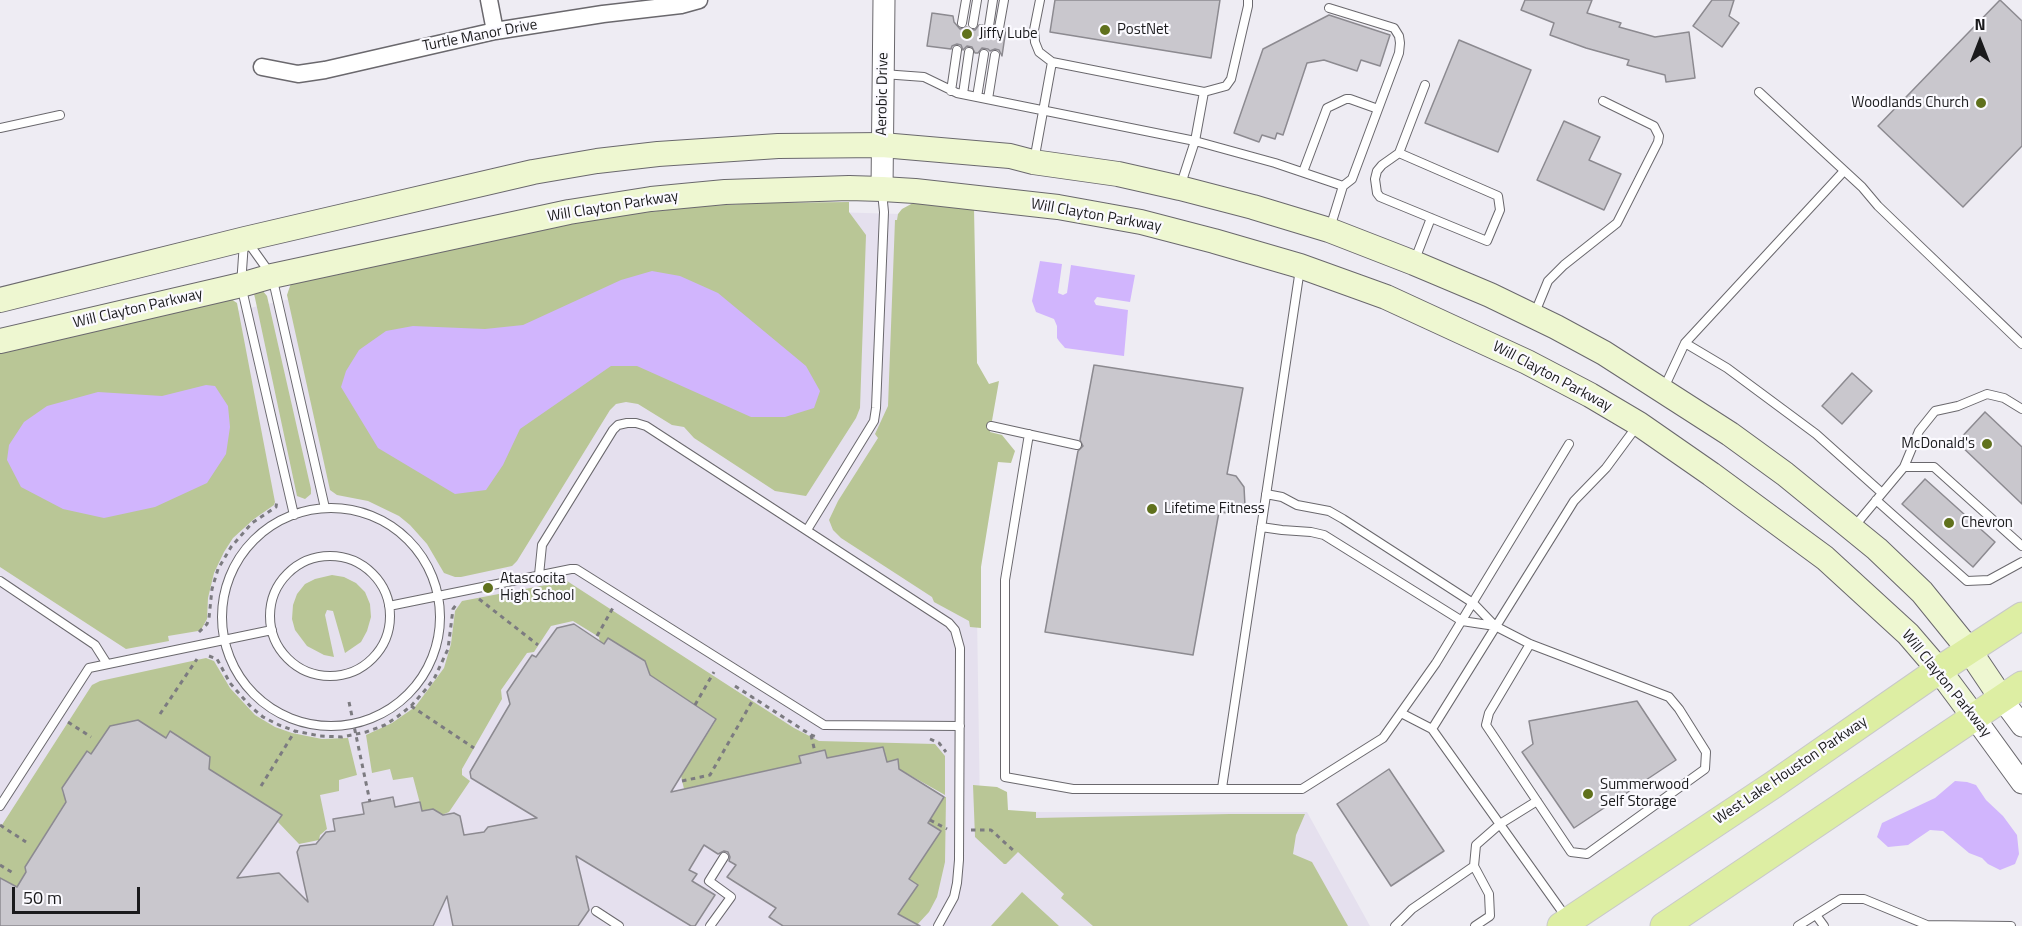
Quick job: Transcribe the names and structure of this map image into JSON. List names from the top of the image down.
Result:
{
  "streets": {
    "main road": ["Will Clayton Parkway", "West Lake Houston Parkway"],
    "street": ["Turtle Manor Drive", "Aerobic Drive"]
  },
  "crossings": [
    ["Aerobic Drive", "Will Clayton Parkway"],
    ["Will Clayton Parkway", "West Lake Houston Parkway"]
  ],
  "places": [
    "PostNet",
    "Jiffy Lube",
    "Woodlands Church",
    "McDonald's",
    "Lifetime Fitness",
    "Chevron",
    "Atascocita High School",
    "Summerwood Self Storage"
  ],
  "scale_bar": "50 m",
  "north": "top"
}
